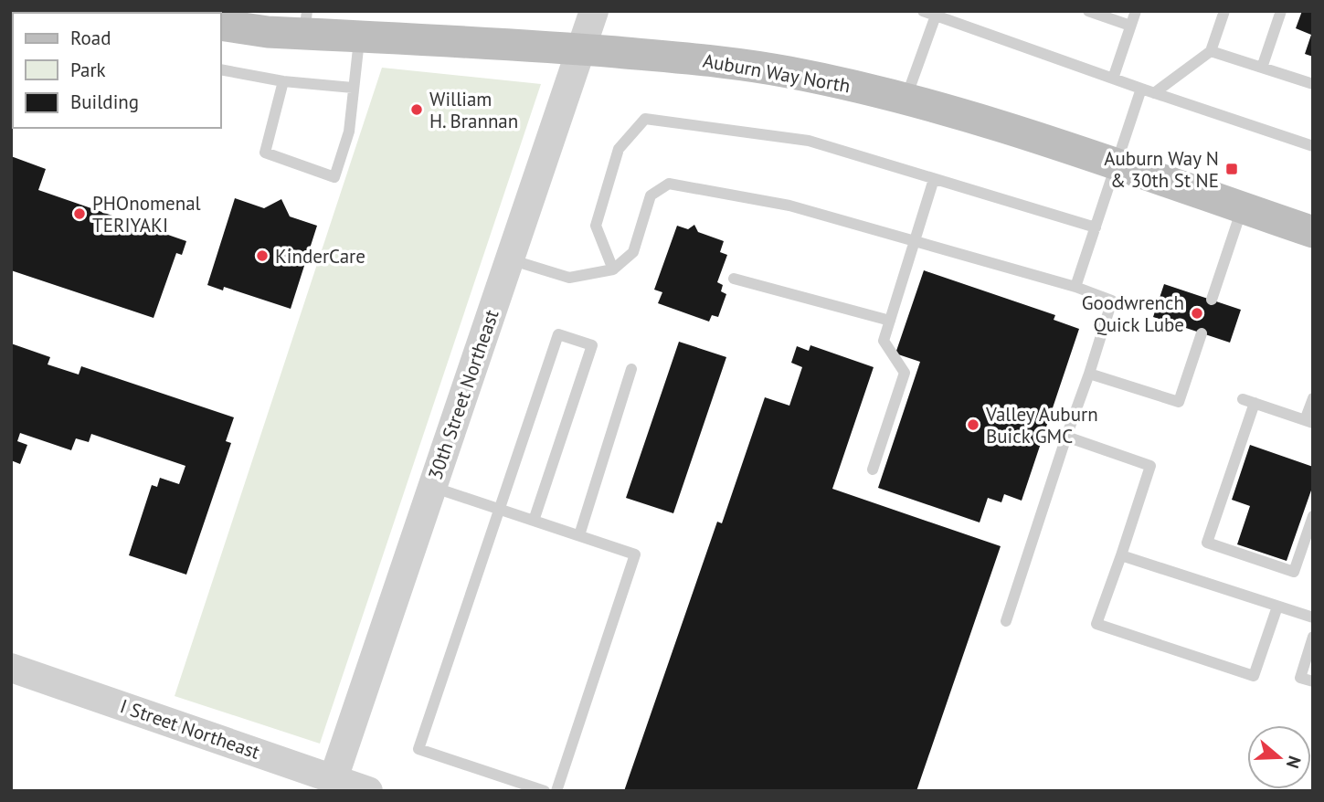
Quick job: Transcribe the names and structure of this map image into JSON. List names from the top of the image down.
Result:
{
  "streets": {
    "main road": ["Auburn Way North"],
    "street": ["30th Street Northeast", "I Street Northeast"]
  },
  "crossings": [
    ["Auburn Way North", "30th Street Northeast"],
    ["30th Street Northeast", "I Street Northeast"]
  ],
  "places": {
    "other": [
      "William H. Brannan",
      "PHOnomenal TERIYAKI",
      "KinderCare",
      "Goodwrench Quick Lube",
      "Valley Auburn Buick GMC"
    ],
    "transit": ["Auburn Way N & 30th St NE"]
  },
  "legend": ["Road", "Park", "Building"],
  "north": "right"
}
